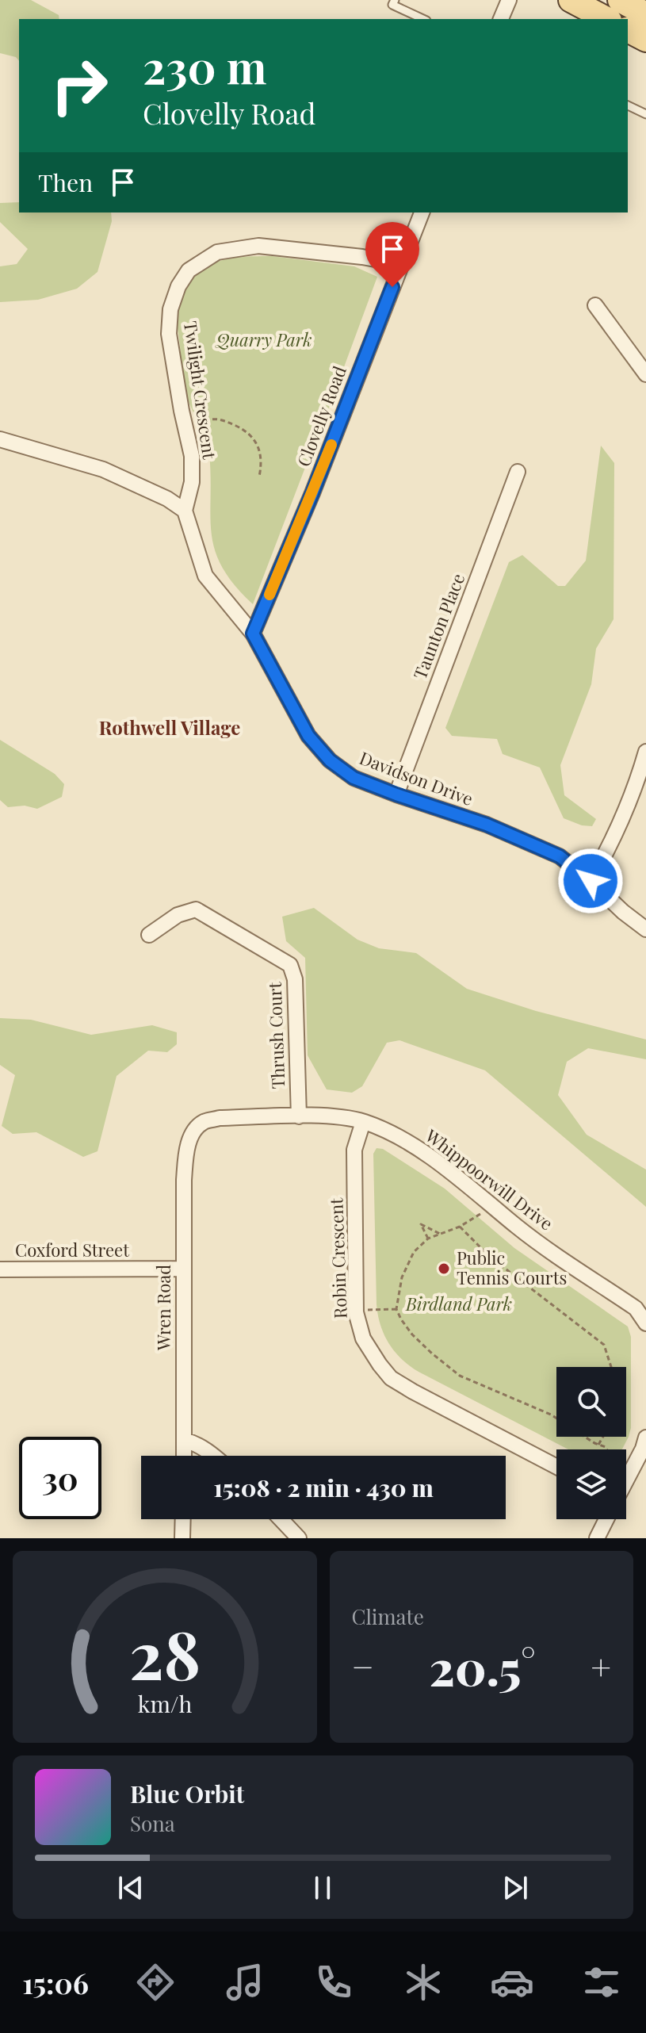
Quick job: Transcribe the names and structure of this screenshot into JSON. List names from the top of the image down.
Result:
{
  "streets": {
    "street": [
      "Twilight Crescent",
      "Clovelly Road",
      "Taunton Place",
      "Davidson Drive",
      "Thrush Court",
      "Whippoorwill Drive",
      "Coxford Street",
      "Robin Crescent",
      "Wren Road"
    ]
  },
  "crossings": [
    ["Twilight Crescent", "Clovelly Road"],
    ["Twilight Crescent", "Davidson Drive"],
    ["Clovelly Road", "Davidson Drive"],
    ["Taunton Place", "Davidson Drive"],
    ["Thrush Court", "Wren Road"],
    ["Whippoorwill Drive", "Robin Crescent"],
    ["Coxford Street", "Wren Road"]
  ],
  "districts": ["Rothwell Village"],
  "parks": ["Quarry Park", "Birdland Park"],
  "places": ["Public Tennis Courts"],
  "page": {
    "turn": ["230 m", "Clovelly Road"],
    "then": "Then",
    "limit": "30",
    "trip": "15:08 · 2 min · 430 m",
    "tile": "Climate",
    "heat": ["−", "20.5°", "+"],
    "song": ["Blue Orbit", "Sona"],
    "tabs": "15:06",
    "gauge": ["28", "km/h"]
  }
}
